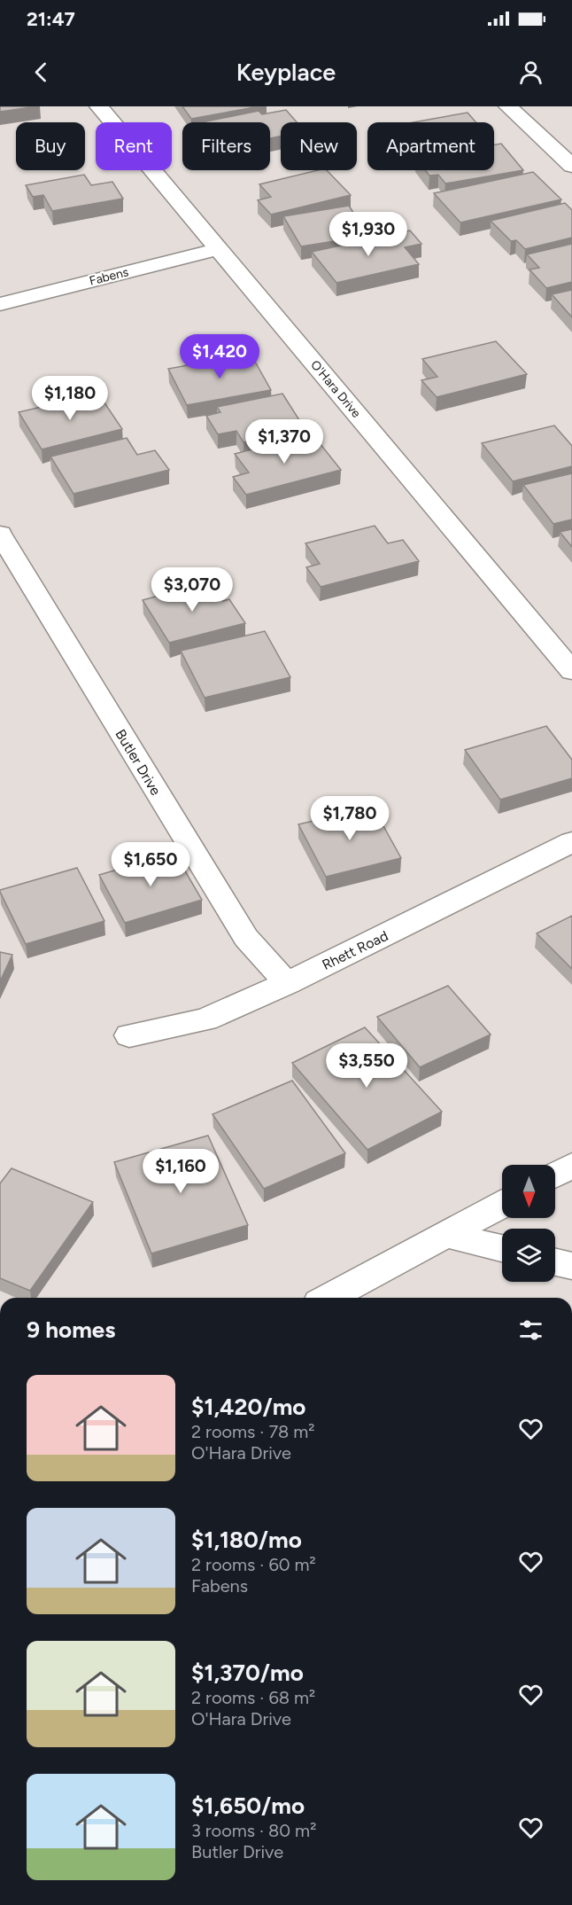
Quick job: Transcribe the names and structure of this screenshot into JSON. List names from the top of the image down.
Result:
{
  "streets": {
    "street": [
      "Fabens",
      "O'Hara Drive",
      "Butler Drive",
      "Rhett Road"
    ]
  },
  "crossings": [
    ["Fabens", "O'Hara Drive"],
    ["Butler Drive", "Rhett Road"]
  ],
  "north": "bottom",
  "page": {
    "status": "21:47",
    "header": "Keyplace",
    "chip": [
      "Buy",
      "Rent",
      "Filters",
      "New",
      "Apartment"
    ],
    "price": [
      "$1,930",
      "$1,420",
      "$1,180",
      "$1,370",
      "$3,070",
      "$1,780",
      "$1,650",
      "$3,550",
      "$1,160"
    ],
    "heading": "9 homes",
    "list": [
      {
        "name": "$1,420/mo",
        "note": "2 rooms · 78 m² · O'Hara Drive"
      },
      {
        "name": "$1,180/mo",
        "note": "2 rooms · 60 m² · Fabens"
      },
      {
        "name": "$1,370/mo",
        "note": "2 rooms · 68 m² · O'Hara Drive"
      },
      {
        "name": "$1,650/mo",
        "note": "3 rooms · 80 m² · Butler Drive"
      }
    ]
  }
}
